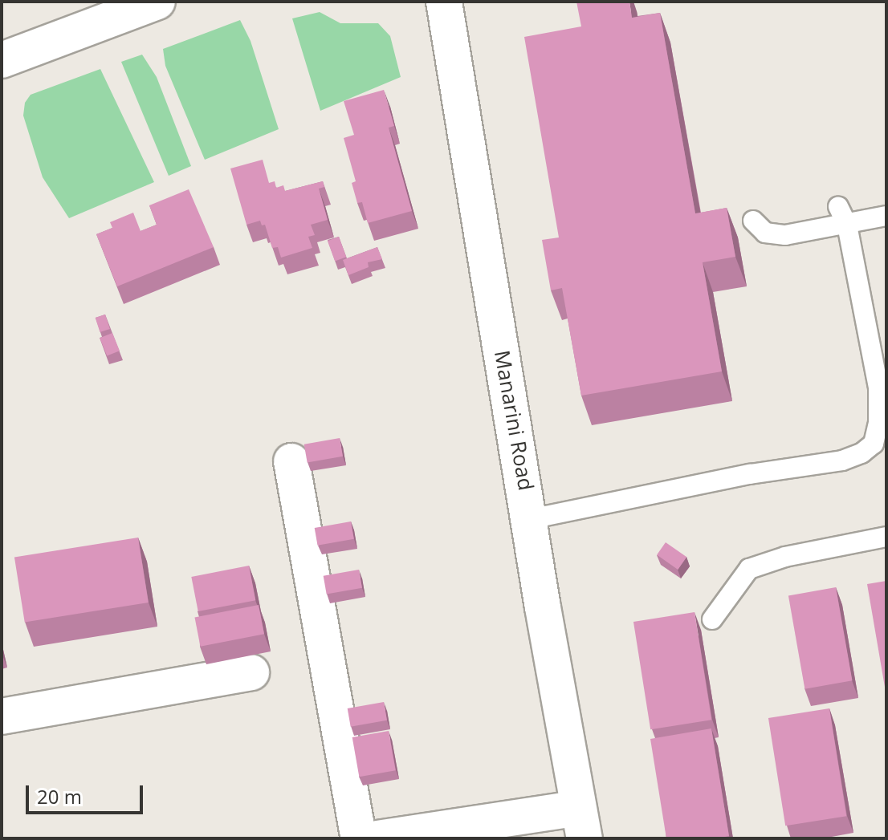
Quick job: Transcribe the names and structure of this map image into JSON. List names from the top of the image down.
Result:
{
  "streets": {
    "street": ["Manarini Road"]
  },
  "scale_bar": "20 m"
}
